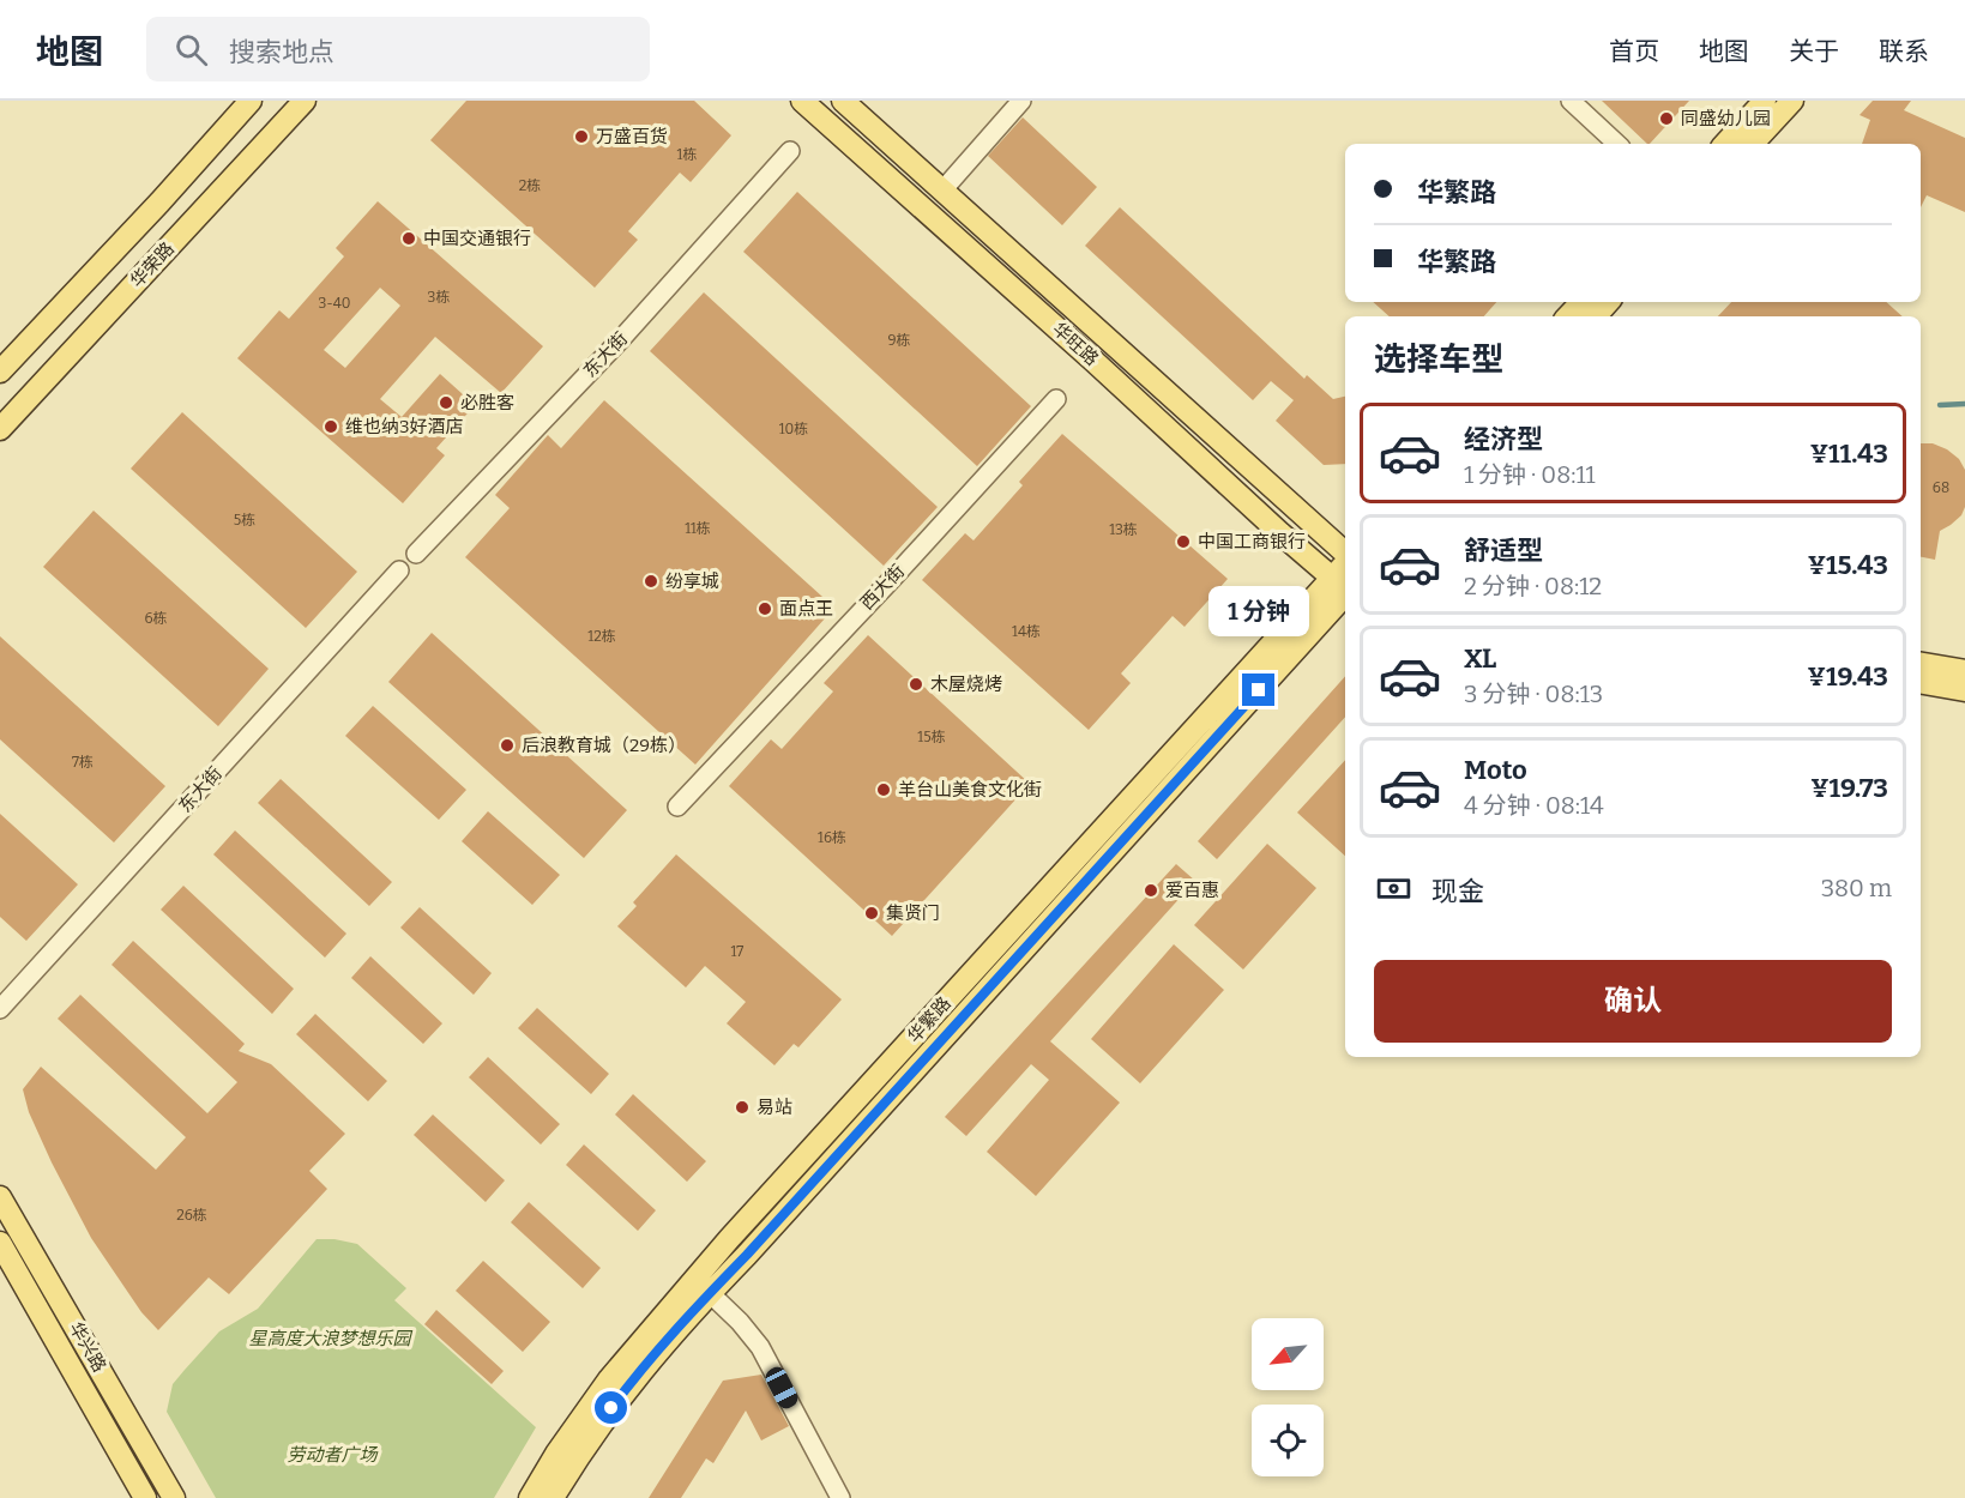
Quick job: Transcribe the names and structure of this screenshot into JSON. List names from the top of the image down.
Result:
{
  "streets": {
    "main road": [
      "华荣路",
      "华旺路",
      "华繁路",
      "华兴路"
    ],
    "street": ["东大街", "西大街"]
  },
  "crossings": [
    ["华旺路", "华繁路"]
  ],
  "parks": ["星高度大浪梦想乐园", "劳动者广场"],
  "places": [
    "同盛幼儿园",
    "万盛百货",
    "中国交通银行",
    "必胜客",
    "维也纳3好酒店",
    "中国工商银行",
    "纷享城",
    "面点王",
    "木屋烧烤",
    "后浪教育城（29栋）",
    "羊台山美食文化街",
    "爱百惠",
    "集贤门",
    "易站"
  ],
  "house_numbers": [
    "1栋",
    "2栋",
    "3栋",
    "3-40",
    "9栋",
    "10栋",
    "68",
    "5栋",
    "11栋",
    "13栋",
    "6栋",
    "14栋",
    "12栋",
    "15栋",
    "7栋",
    "16栋",
    "17",
    "26栋"
  ],
  "north": "bottom left",
  "page": {
    "header": "地图",
    "search": "搜索地点",
    "nav": [
      "首页",
      "地图",
      "关于",
      "联系"
    ],
    "banner": ["华繁路", "华繁路"],
    "heading": "选择车型",
    "list": [
      {
        "name": "经济型",
        "note": "1 分钟 · 08:11",
        "value": "¥11.43"
      },
      {
        "name": "舒适型",
        "note": "2 分钟 · 08:12",
        "value": "¥15.43"
      },
      {
        "name": "XL",
        "note": "3 分钟 · 08:13",
        "value": "¥19.43"
      },
      {
        "name": "Moto",
        "note": "4 分钟 · 08:14",
        "value": "¥19.73"
      }
    ],
    "bubble": "1 分钟",
    "pay": ["现金", "380 m"],
    "buttons": "确认"
  }
}
